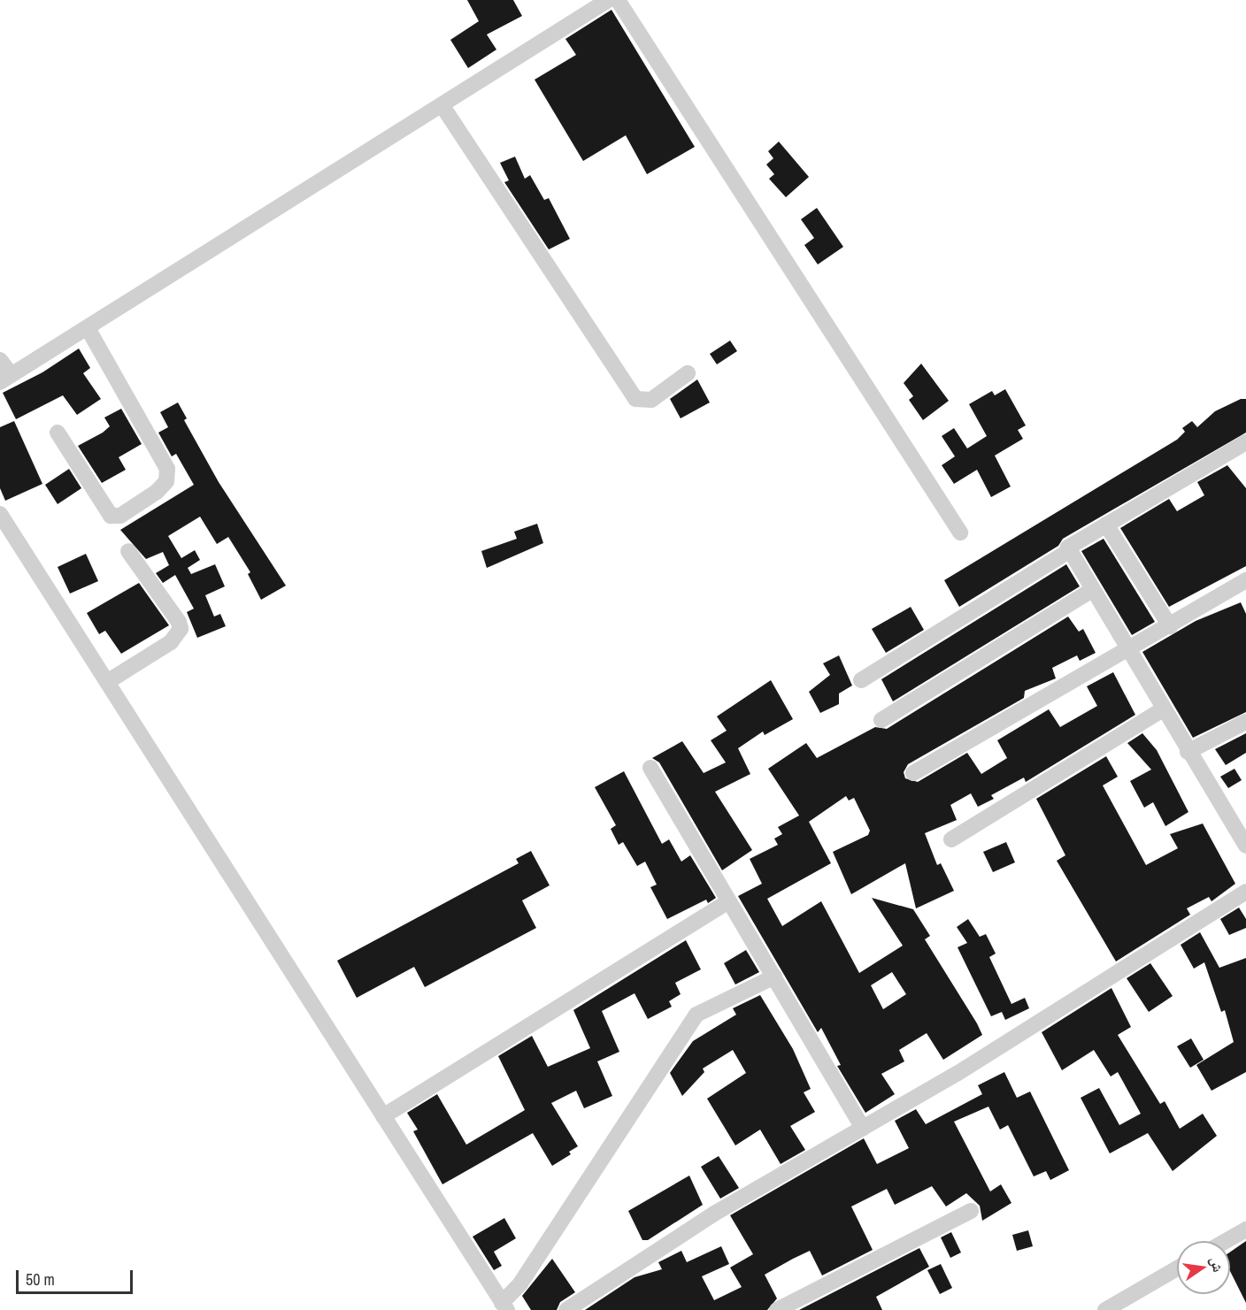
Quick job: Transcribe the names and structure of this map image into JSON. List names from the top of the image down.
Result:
{
  "scale_bar": "50 m",
  "north": "right"
}
